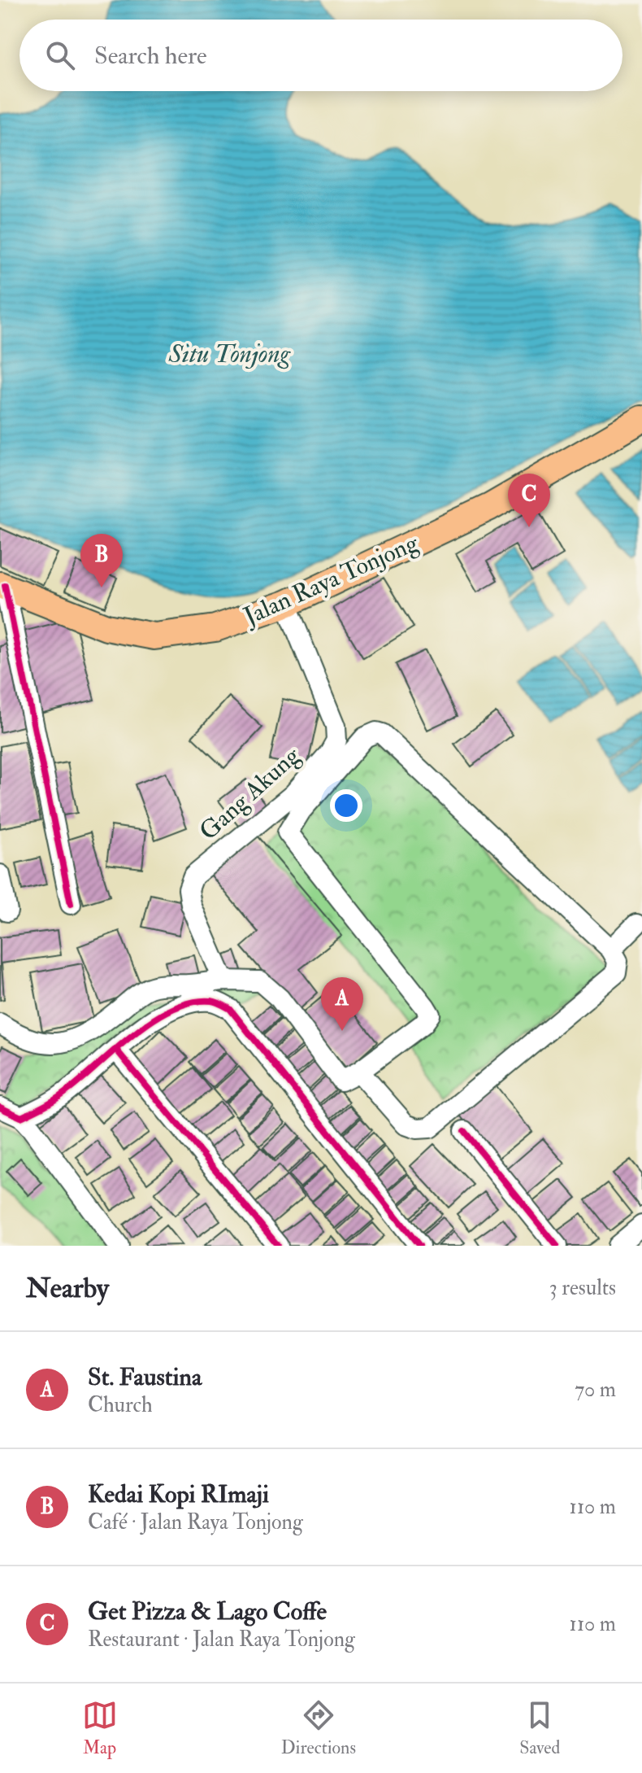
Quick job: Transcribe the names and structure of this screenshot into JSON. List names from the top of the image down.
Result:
{
  "streets": {
    "main road": ["Jalan Raya Tonjong"],
    "street": ["Gang Akung"]
  },
  "crossings": [
    ["Jalan Raya Tonjong", "Gang Akung"]
  ],
  "water": ["Situ Tonjong"],
  "page": {
    "search": "Search here",
    "pins": ["C", "B", "A"],
    "heading": ["Nearby", "3 results"],
    "list": [
      {
        "mark": "A",
        "name": "St. Faustina",
        "note": "Church",
        "value": "70 m"
      },
      {
        "mark": "B",
        "name": "Kedai Kopi RImaji",
        "note": "Café · Jalan Raya Tonjong",
        "value": "110 m"
      },
      {
        "mark": "C",
        "name": "Get Pizza & Lago Coffe",
        "note": "Restaurant · Jalan Raya Tonjong",
        "value": "110 m"
      }
    ],
    "nav": ["Map", "Directions", "Saved"]
  }
}
